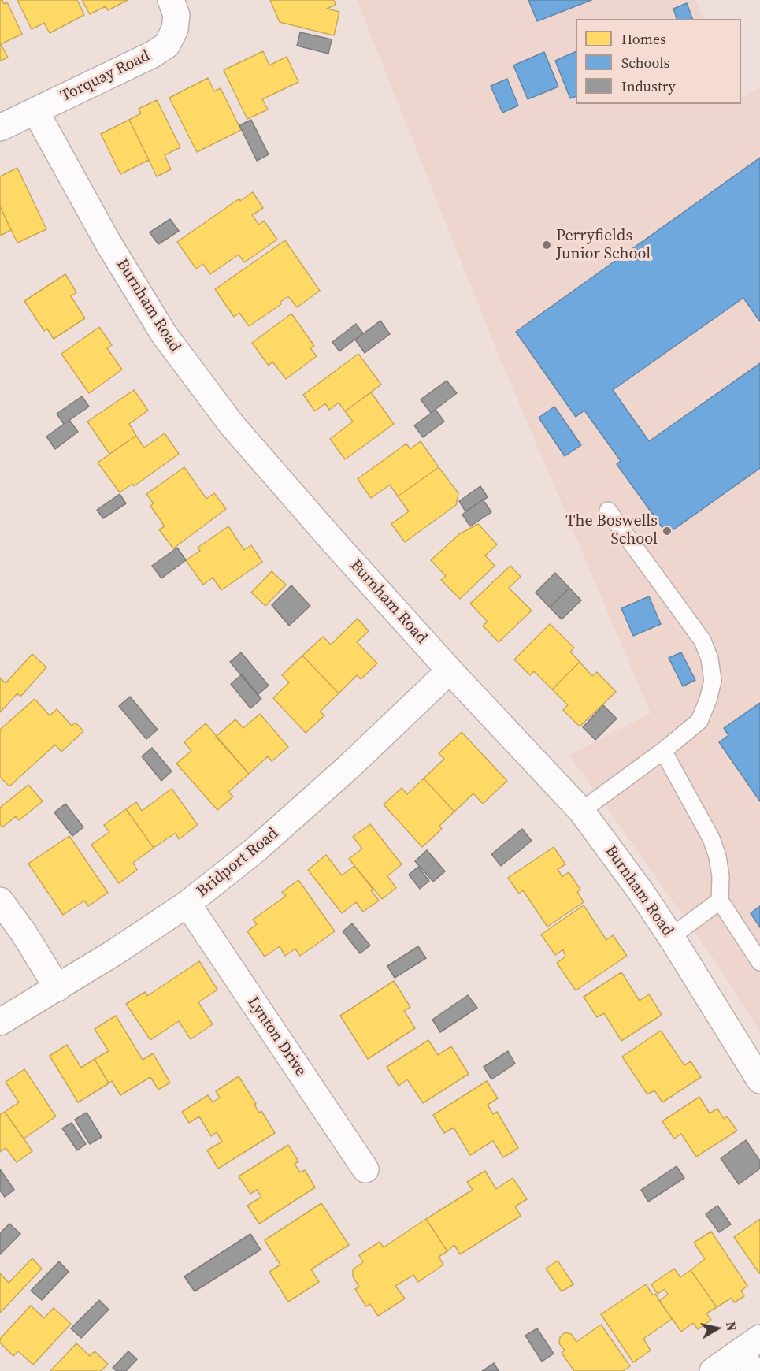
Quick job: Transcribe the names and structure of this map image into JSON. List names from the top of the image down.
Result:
{
  "streets": {
    "street": [
      "Torquay Road",
      "Burnham Road",
      "Bridport Road",
      "Lynton Drive"
    ]
  },
  "crossings": [
    ["Torquay Road", "Burnham Road"],
    ["Burnham Road", "Bridport Road"],
    ["Bridport Road", "Lynton Drive"]
  ],
  "places": ["Perryfields Junior School", "The Boswells School"],
  "legend": ["Homes", "Schools", "Industry"],
  "north": "right"
}
